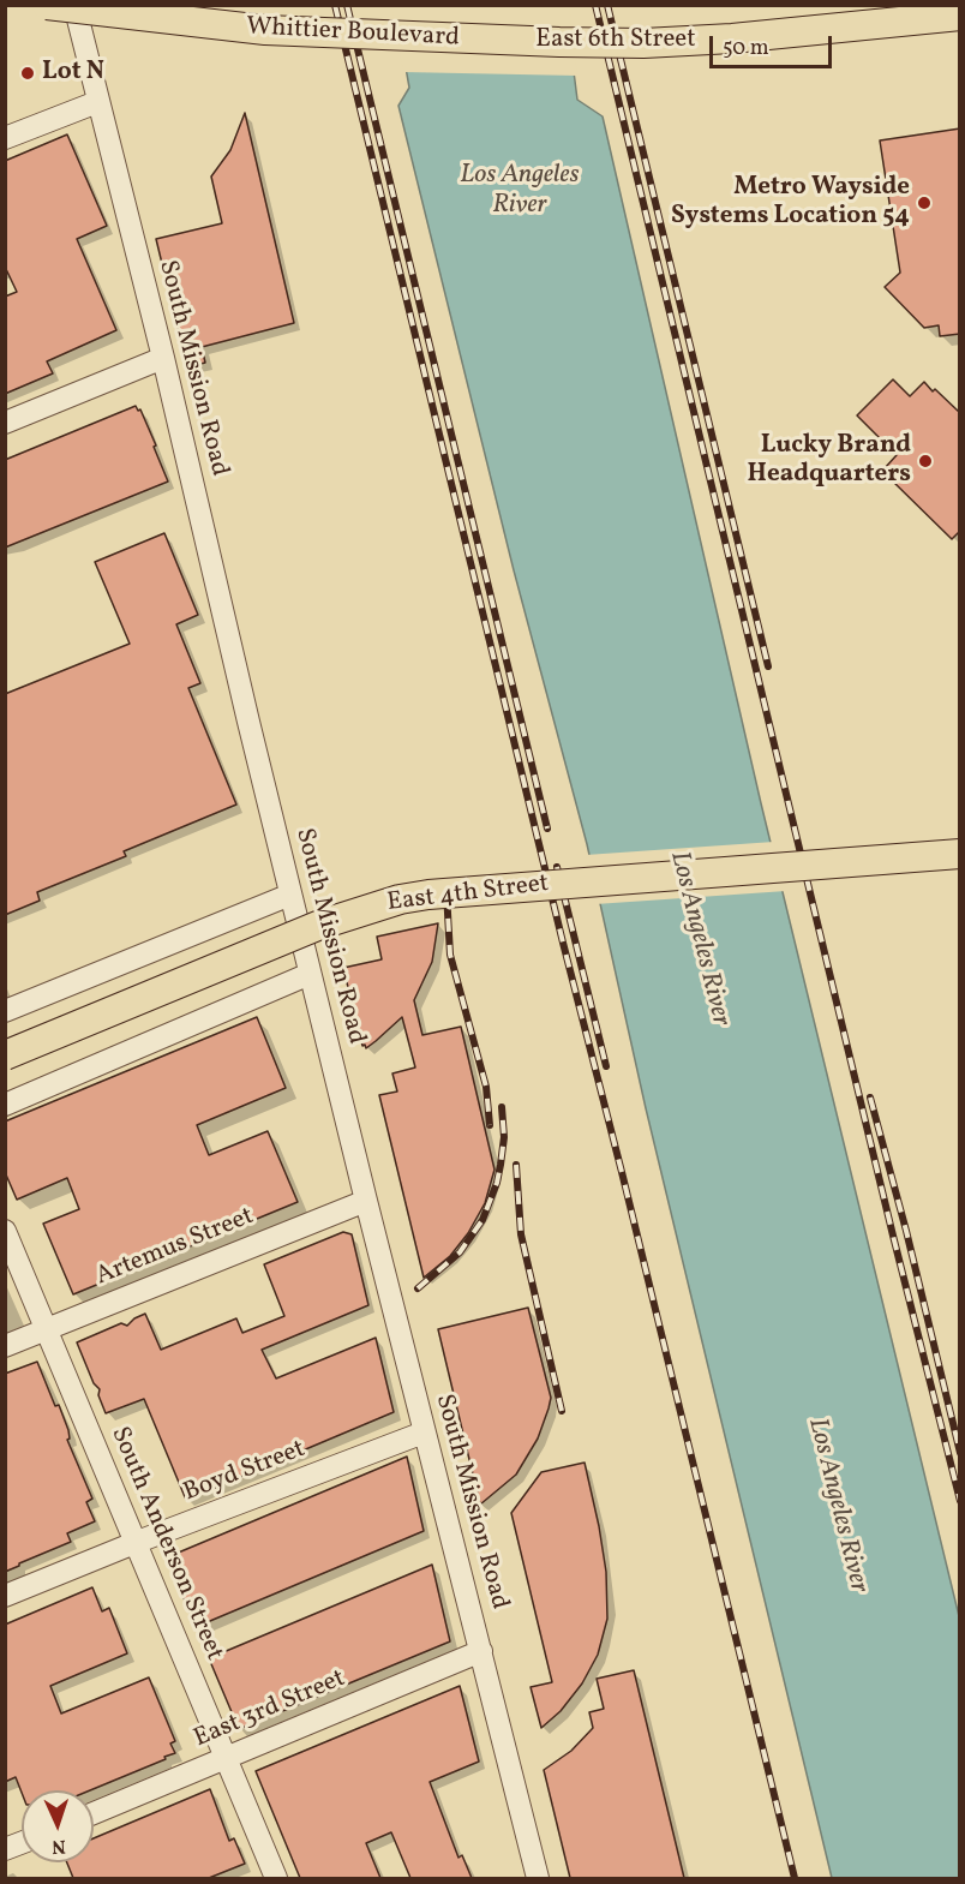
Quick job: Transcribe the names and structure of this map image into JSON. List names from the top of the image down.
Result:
{
  "streets": {
    "main road": ["Whittier Boulevard", "East 6th Street", "East 4th Street"],
    "street": [
      "South Mission Road",
      "Artemus Street",
      "Boyd Street",
      "South Anderson Street",
      "East 3rd Street"
    ]
  },
  "crossings": [
    ["Whittier Boulevard", "East 6th Street"],
    ["South Mission Road", "Artemus Street"],
    ["South Mission Road", "Boyd Street"],
    ["South Mission Road", "East 3rd Street"],
    ["Artemus Street", "South Anderson Street"],
    ["Boyd Street", "South Anderson Street"],
    ["South Anderson Street", "East 3rd Street"]
  ],
  "water": ["Los Angeles River"],
  "places": ["Lot N", "Metro Wayside Systems Location 54", "Lucky Brand Headquarters"],
  "scale_bar": "50 m",
  "north": "bottom"
}
